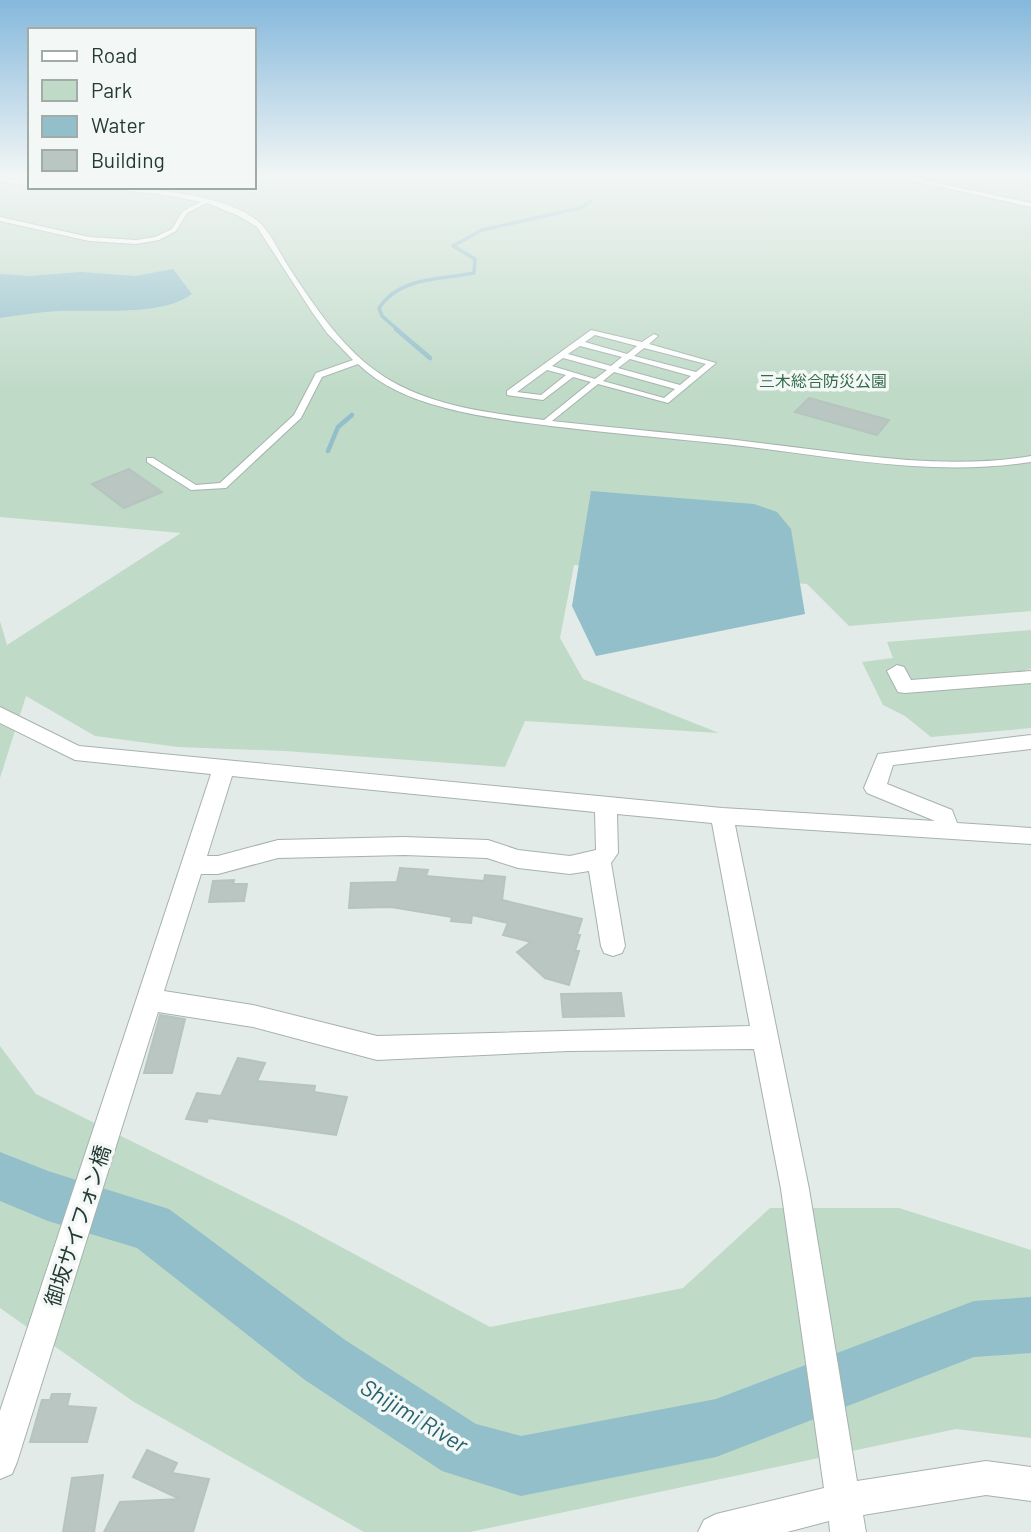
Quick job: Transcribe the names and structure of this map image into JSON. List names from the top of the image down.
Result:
{
  "streets": {
    "street": ["御坂サイフォン橋"]
  },
  "water": ["Shijimi River"],
  "parks": ["三木総合防災公園"],
  "legend": [
    "Road",
    "Park",
    "Water",
    "Building"
  ]
}
